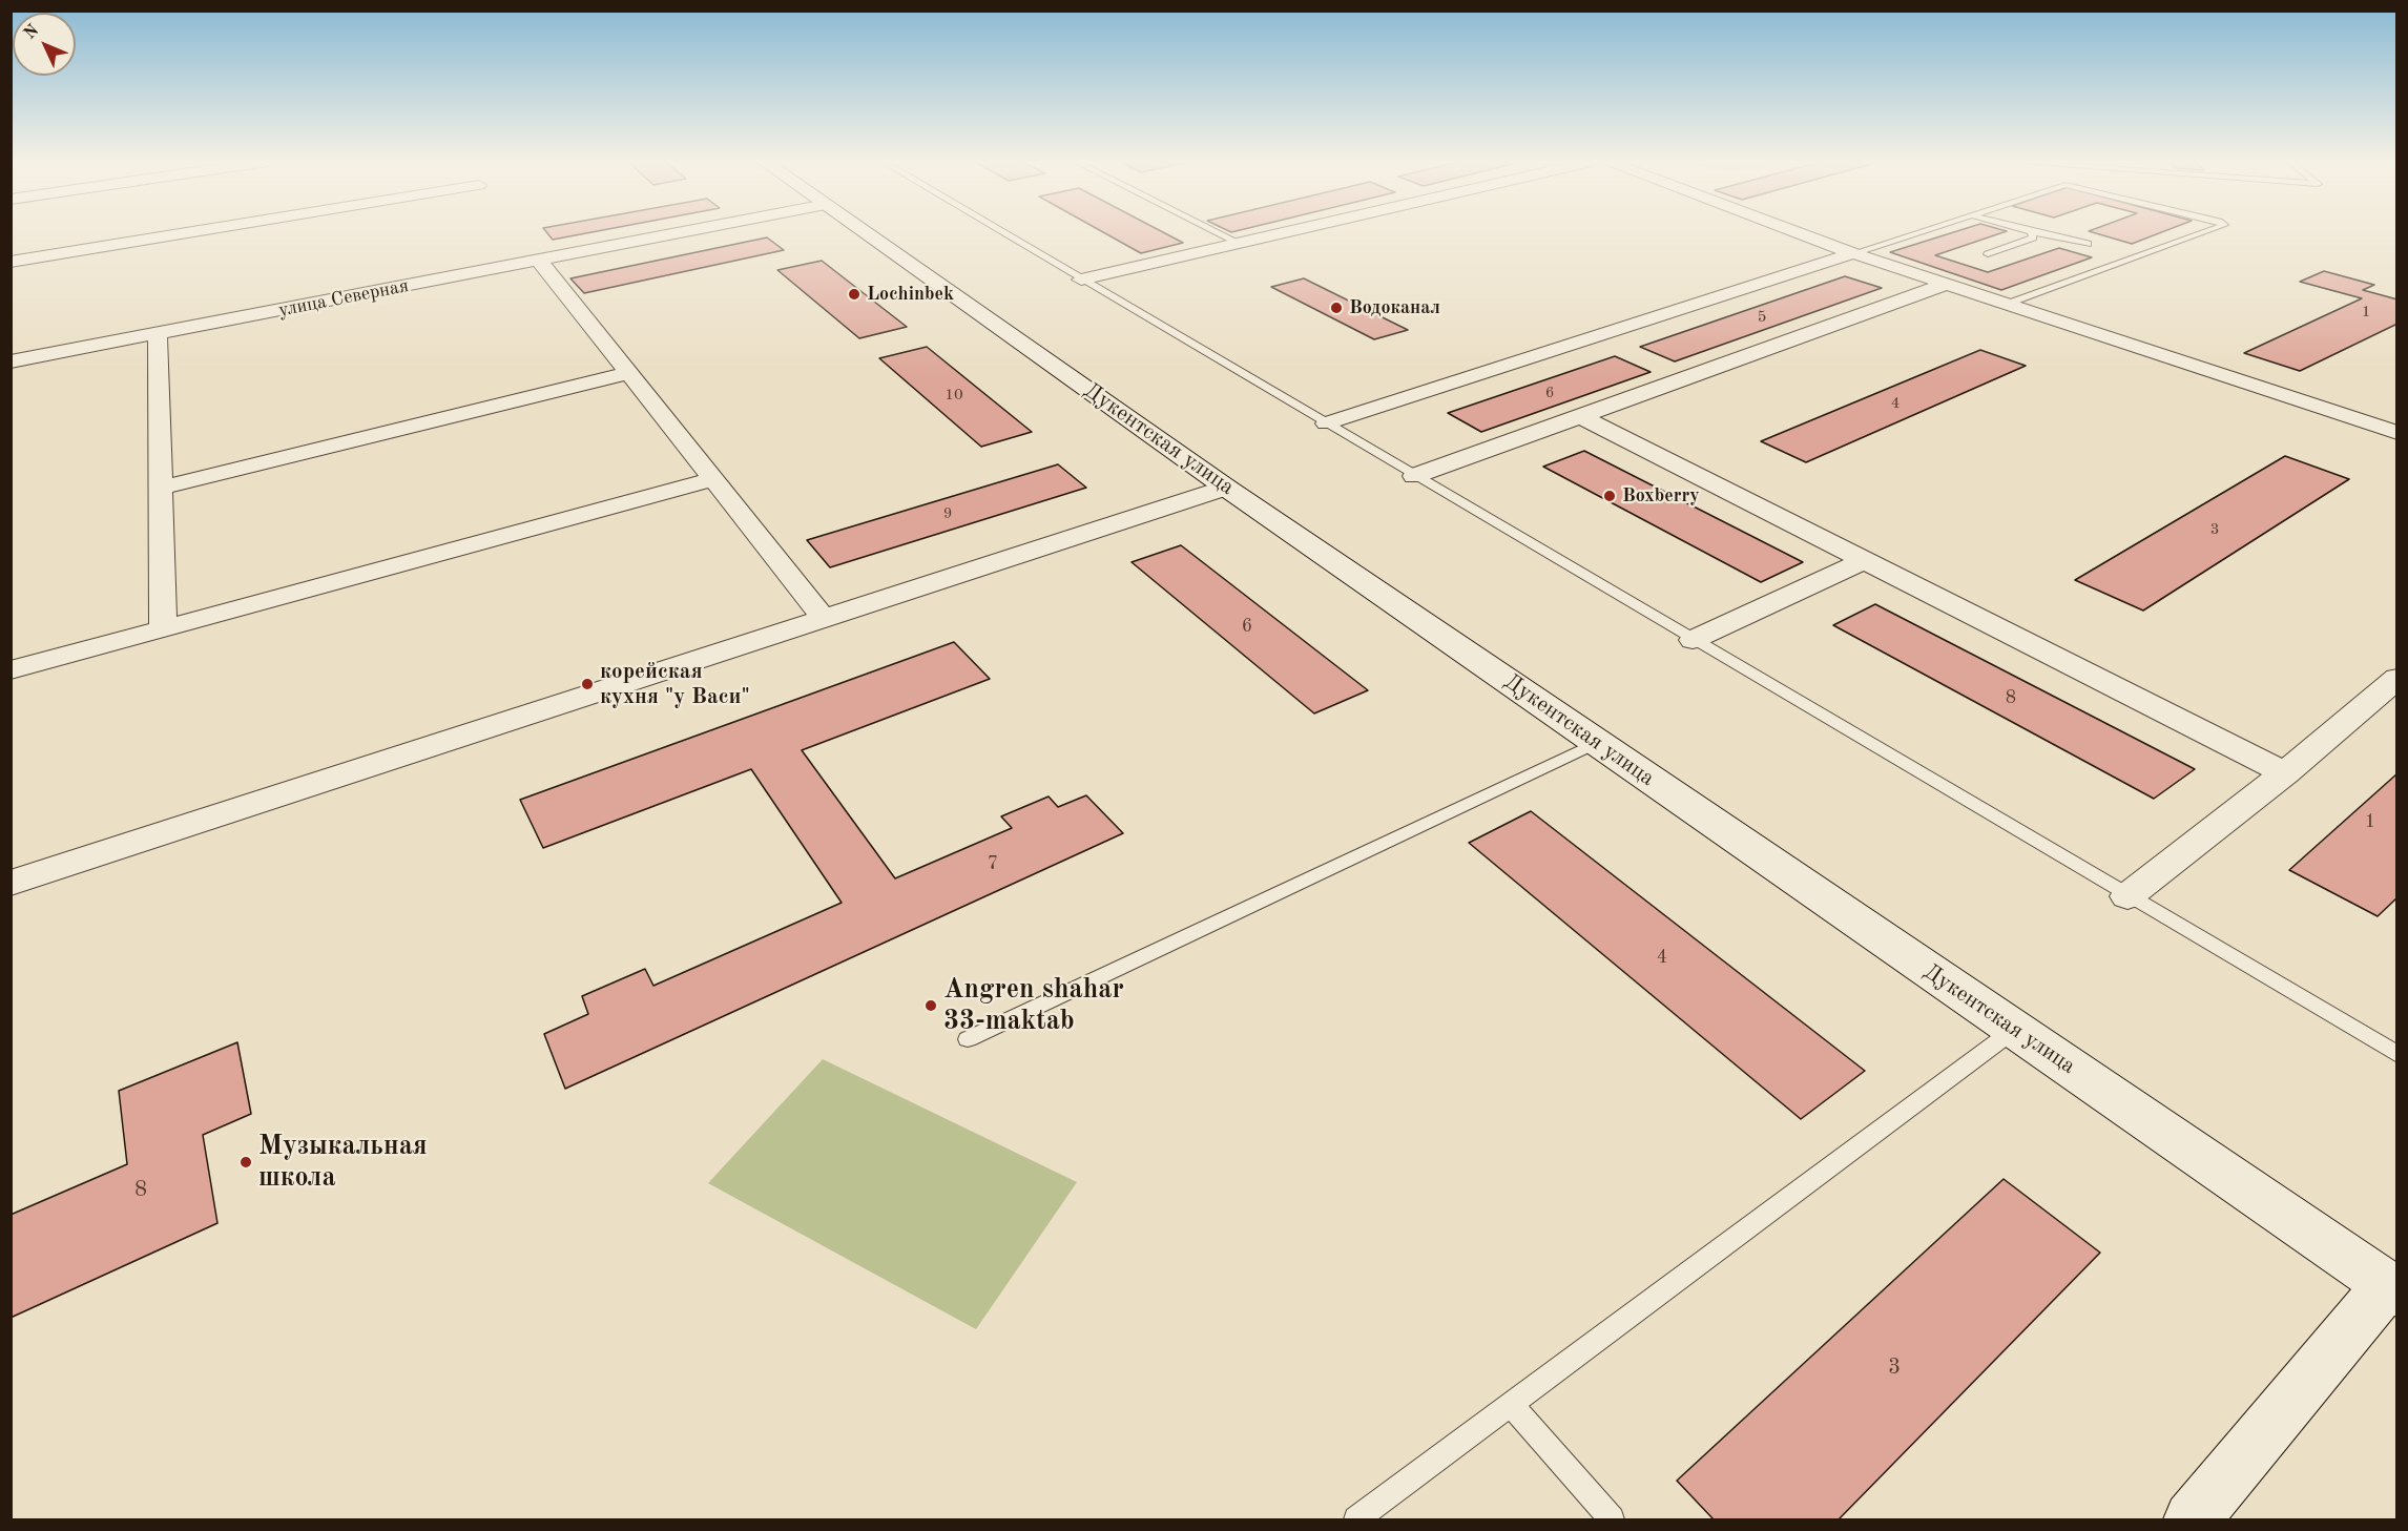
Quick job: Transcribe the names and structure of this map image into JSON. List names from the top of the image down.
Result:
{
  "streets": {
    "main road": ["Дукентская улица"],
    "street": ["улица Северная"]
  },
  "places": [
    "Lochinbek",
    "Водоканал",
    "Boxberry",
    "корейская кухня \"у Васи\"",
    "Angren shahar 33-maktab",
    "Музыкальная школа"
  ],
  "house_numbers": [
    "1",
    "5",
    "6",
    "10",
    "4",
    "9",
    "3",
    "6",
    "8",
    "1",
    "7",
    "4",
    "8",
    "3"
  ],
  "north": "top left"
}
